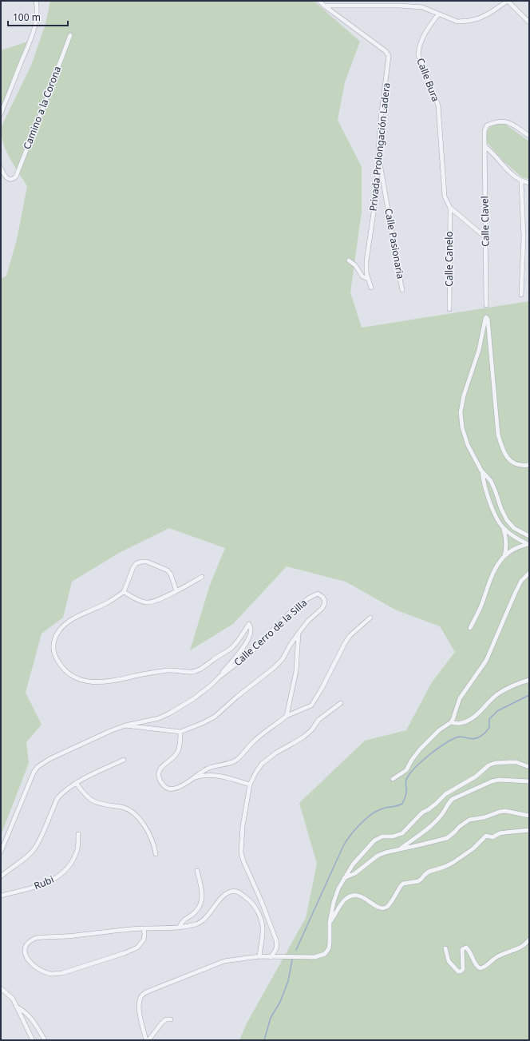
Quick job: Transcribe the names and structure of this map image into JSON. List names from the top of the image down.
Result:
{
  "streets": {
    "street": [
      "Calle Bura",
      "Camino a la Corona",
      "Privada Prolongación Ladera",
      "Calle Clavel",
      "Calle Pasionaria",
      "Calle Canelo",
      "Calle Cerro de la Silla",
      "Rubi"
    ]
  },
  "crossings": [
    ["Calle Bura", "Calle Canelo"],
    ["Privada Prolongación Ladera", "Calle Pasionaria"]
  ],
  "scale_bar": "100 m"
}
